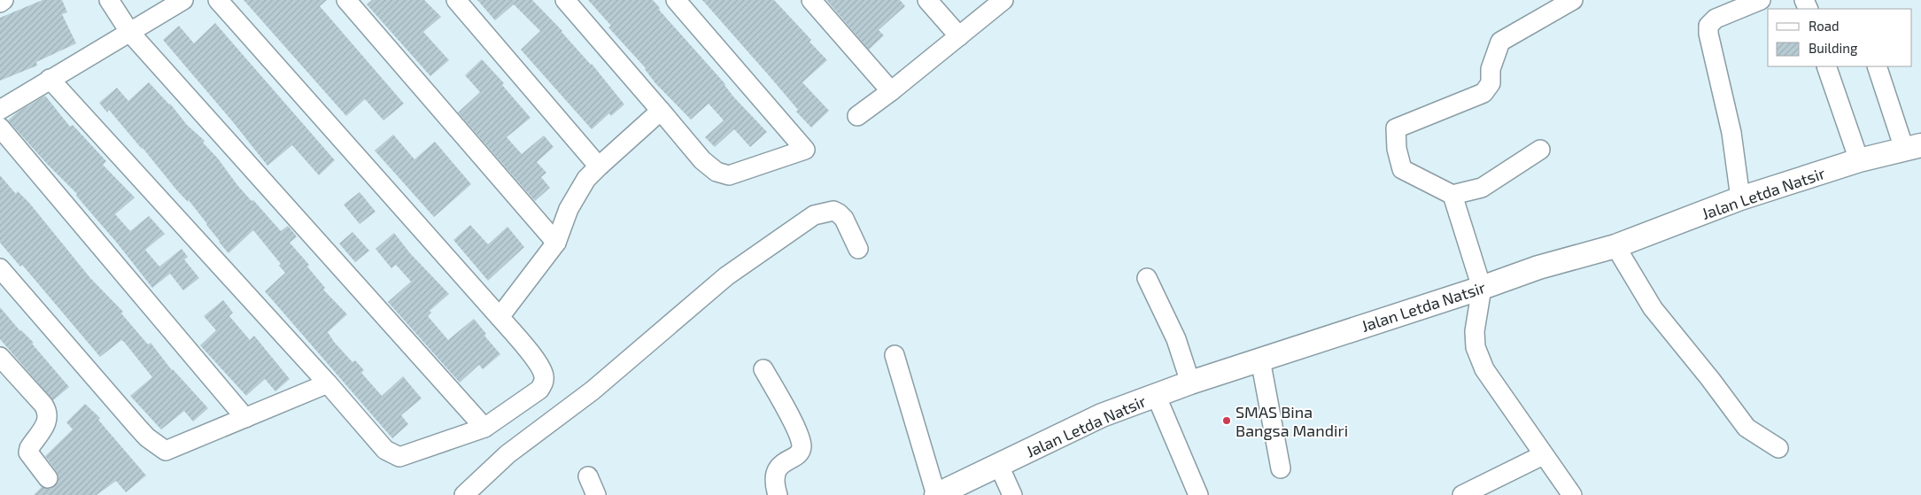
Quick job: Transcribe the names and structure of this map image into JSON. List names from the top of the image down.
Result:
{
  "streets": {
    "main road": ["Jalan Letda Natsir"]
  },
  "places": ["SMAS Bina Bangsa Mandiri"],
  "legend": ["Road", "Building"]
}
